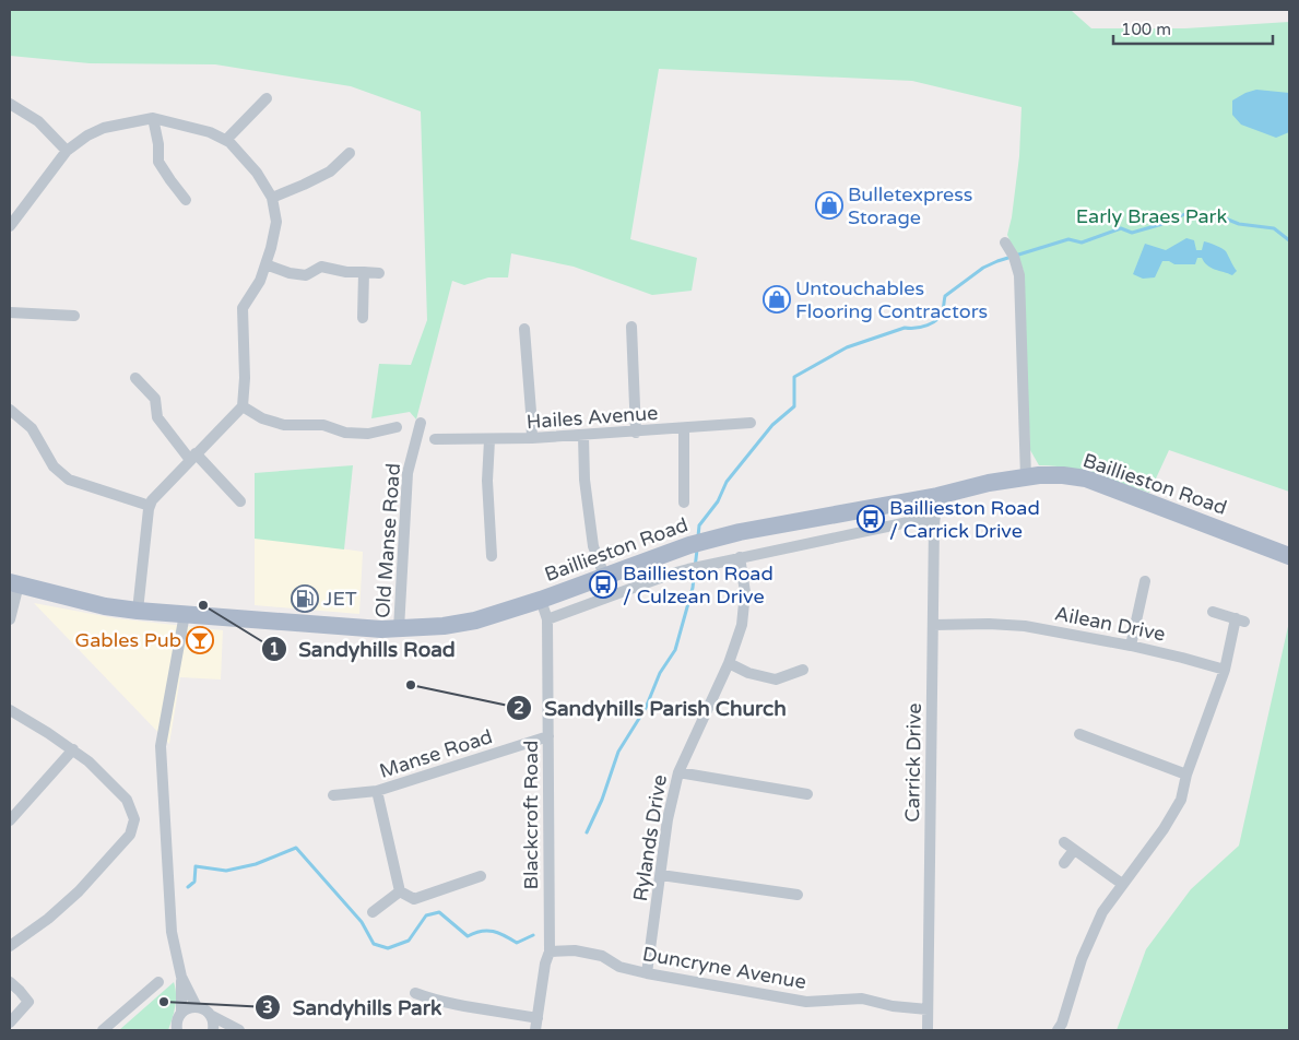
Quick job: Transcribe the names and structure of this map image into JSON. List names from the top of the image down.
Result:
{
  "streets": {
    "main road": ["Baillieston Road"],
    "street": [
      "Hailes Avenue",
      "Old Manse Road",
      "Ailean Drive",
      "Manse Road",
      "Carrick Drive",
      "Blackcroft Road",
      "Rylands Drive",
      "Duncryne Avenue"
    ]
  },
  "crossings": [
    ["Baillieston Road", "Old Manse Road"],
    ["Baillieston Road", "Carrick Drive"],
    ["Baillieston Road", "Blackcroft Road"],
    ["Ailean Drive", "Carrick Drive"],
    ["Manse Road", "Blackcroft Road"],
    ["Carrick Drive", "Duncryne Avenue"],
    ["Blackcroft Road", "Duncryne Avenue"],
    ["Rylands Drive", "Duncryne Avenue"]
  ],
  "parks": ["Early Braes Park"],
  "places": {
    "shop": ["Bulletexpress Storage", "Untouchables Flooring Contractors"],
    "bus stop": ["Baillieston Road / Carrick Drive", "Baillieston Road / Culzean Drive"],
    "fuel station": ["JET"],
    "other": ["Sandyhills Road", "Sandyhills Parish Church", "Sandyhills Park"],
    "bar": ["Gables Pub"]
  },
  "scale_bar": "100 m"
}
